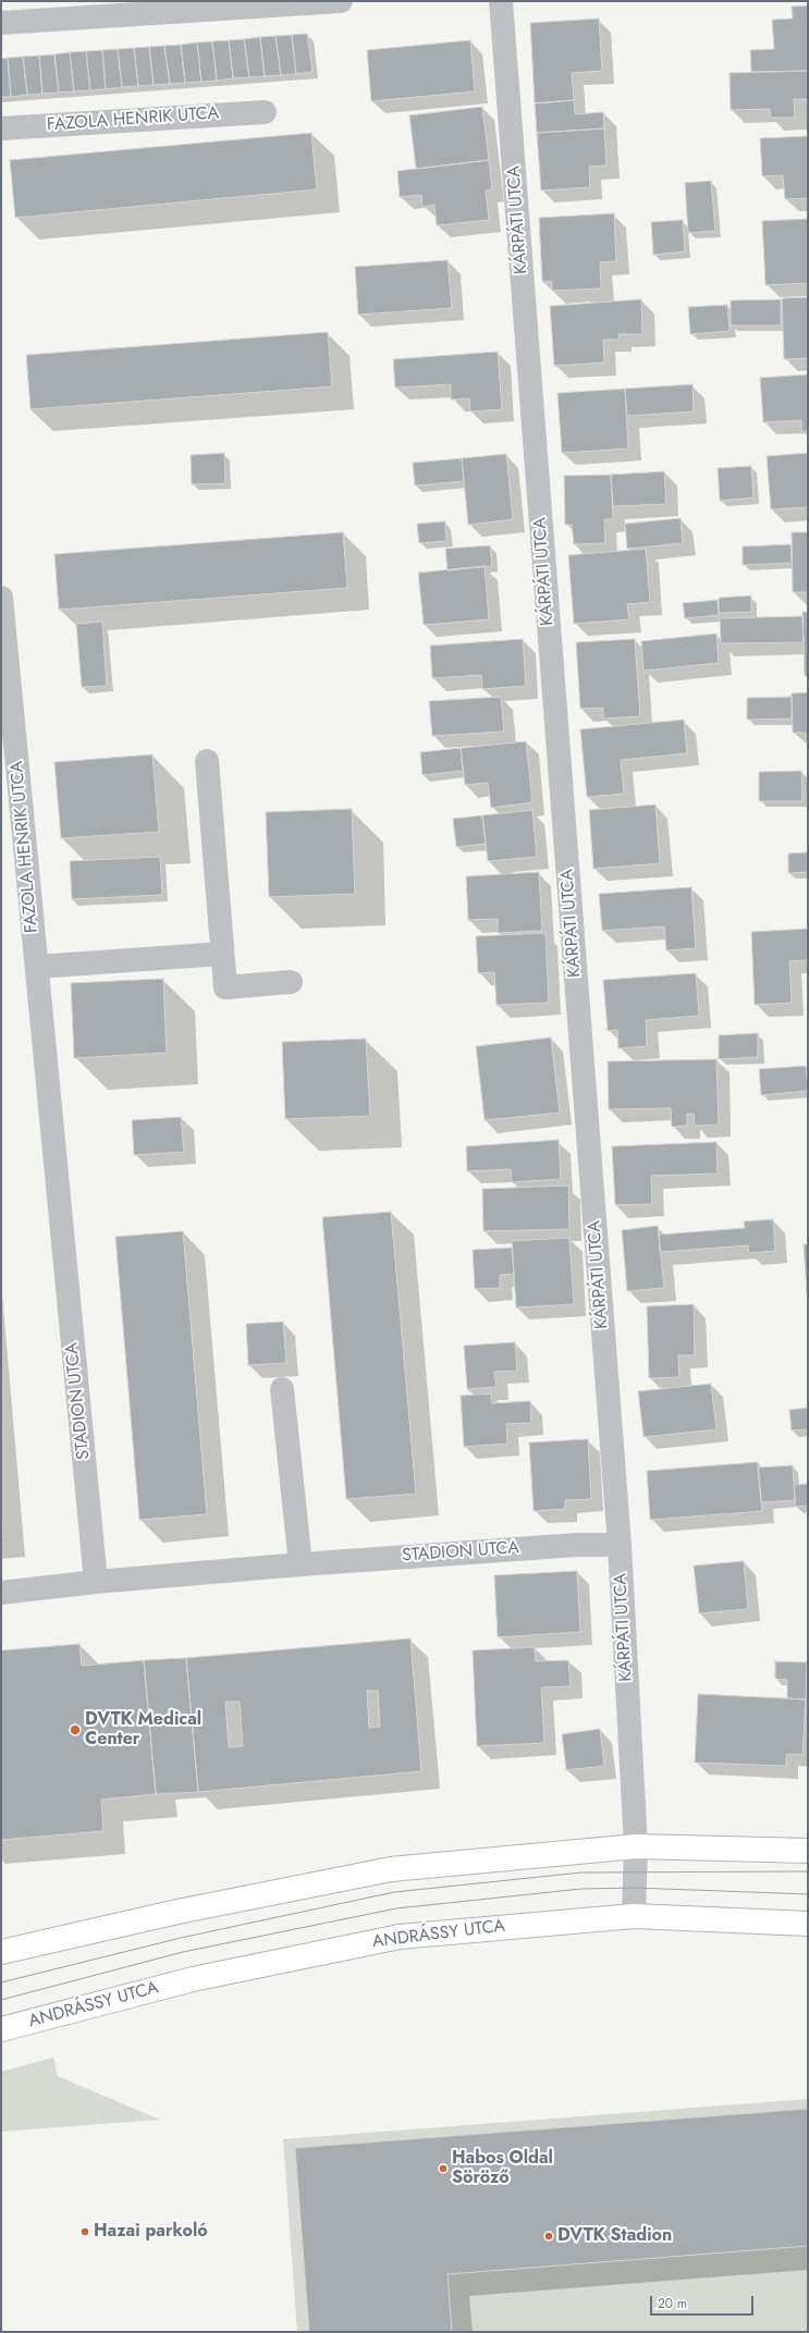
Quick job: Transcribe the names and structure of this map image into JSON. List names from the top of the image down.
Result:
{
  "streets": {
    "main road": ["ANDRÁSSY UTCA"],
    "street": ["FAZOLA HENRIK UTCA", "KÁRPÁTI UTCA", "STADION UTCA"]
  },
  "crossings": [
    ["FAZOLA HENRIK UTCA", "STADION UTCA"],
    ["KÁRPÁTI UTCA", "STADION UTCA"],
    ["KÁRPÁTI UTCA", "ANDRÁSSY UTCA"]
  ],
  "places": [
    "DVTK Medical Center",
    "Habos Oldal Söröző",
    "Hazai parkoló",
    "DVTK Stadion"
  ],
  "scale_bar": "20 m"
}
